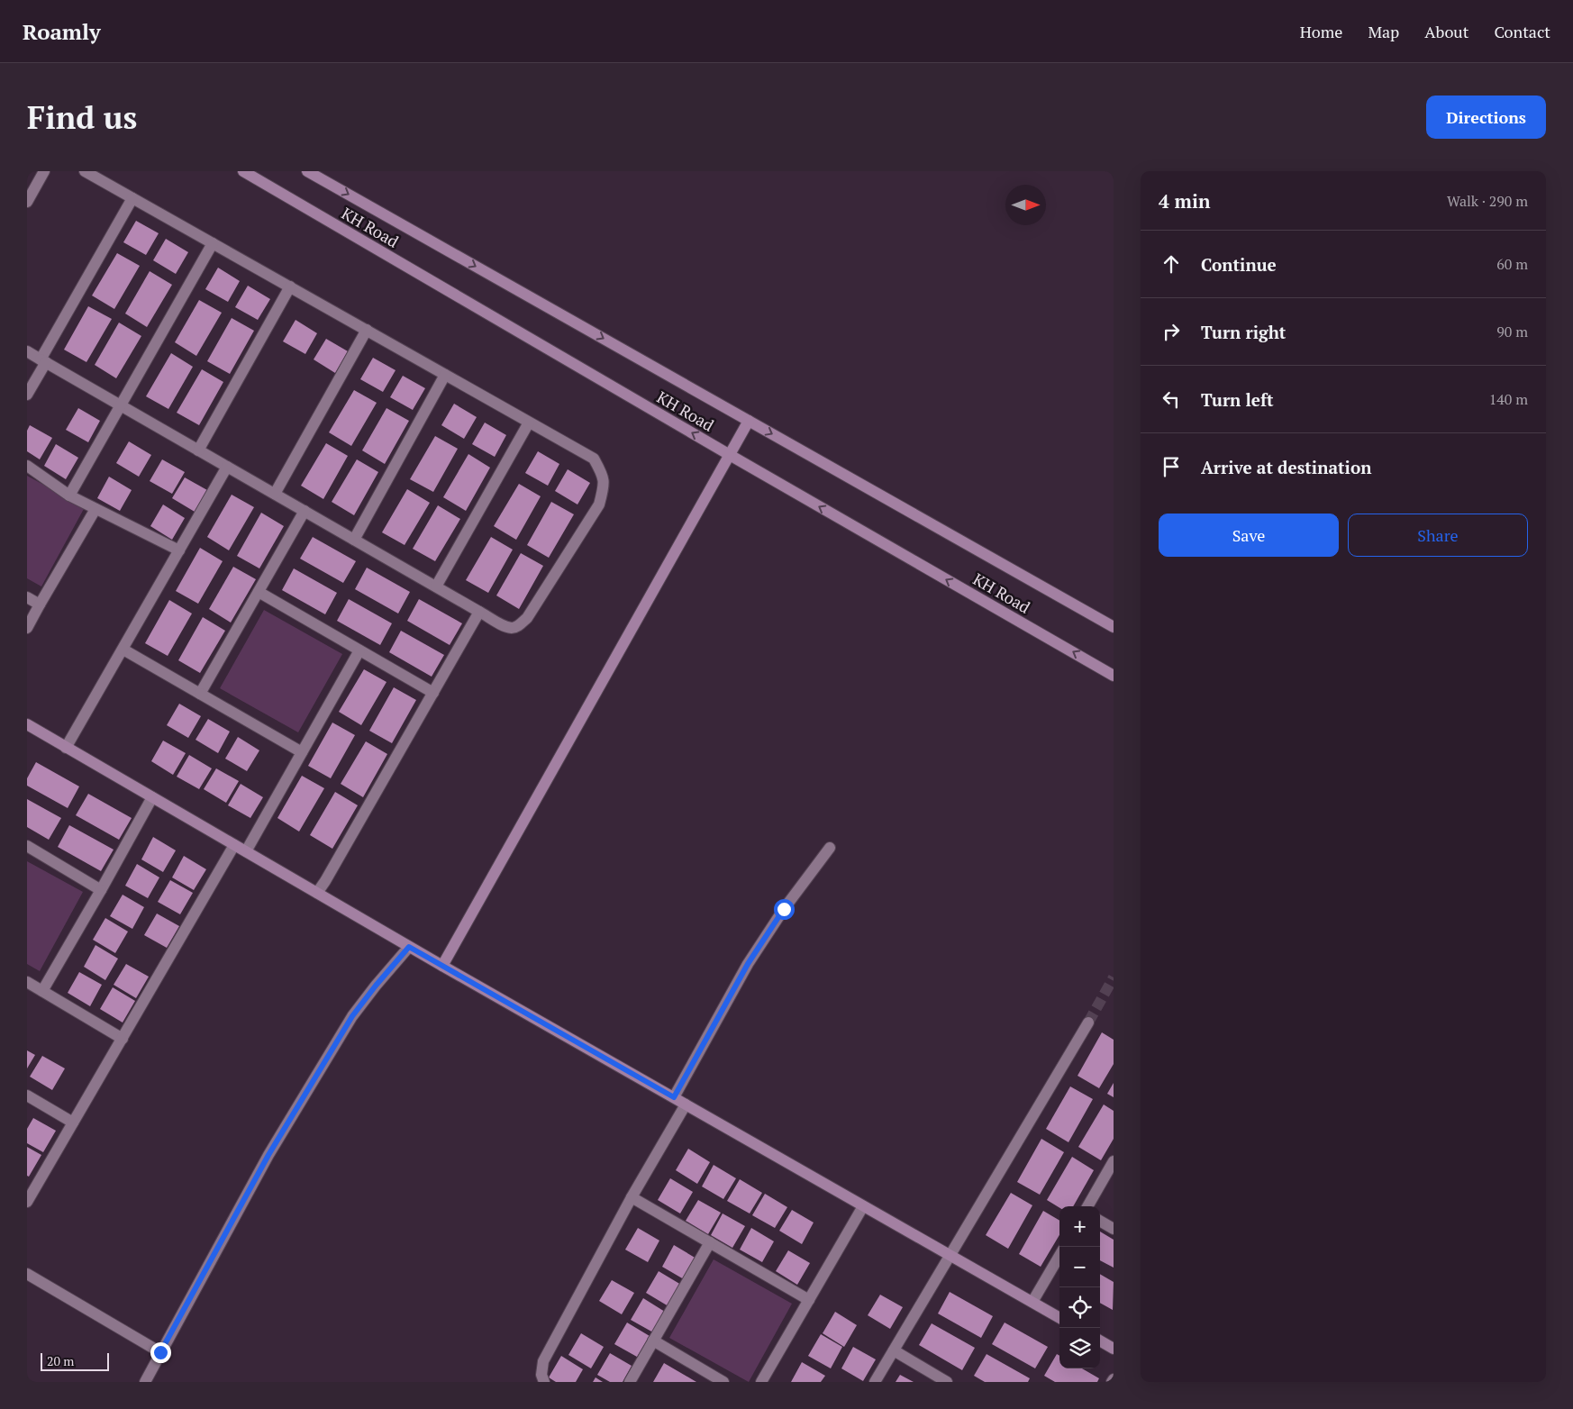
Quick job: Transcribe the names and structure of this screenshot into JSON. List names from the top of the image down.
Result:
{
  "streets": {
    "main road": ["KH Road"]
  },
  "scale_bar": "20 m",
  "north": "right",
  "page": {
    "header": "Roamly",
    "nav": [
      "Home",
      "Map",
      "About",
      "Contact"
    ],
    "buttons": [
      "Directions",
      ["Save", "Share"]
    ],
    "title": "Find us",
    "heading": ["4 min", "Walk · 290 m"],
    "list": [
      ["Continue", "60 m"],
      ["Turn right", "90 m"],
      ["Turn left", "140 m"],
      "Arrive at destination"
    ],
    "map_buttons": ["+", "−"],
    "scale": "20 m"
  }
}
